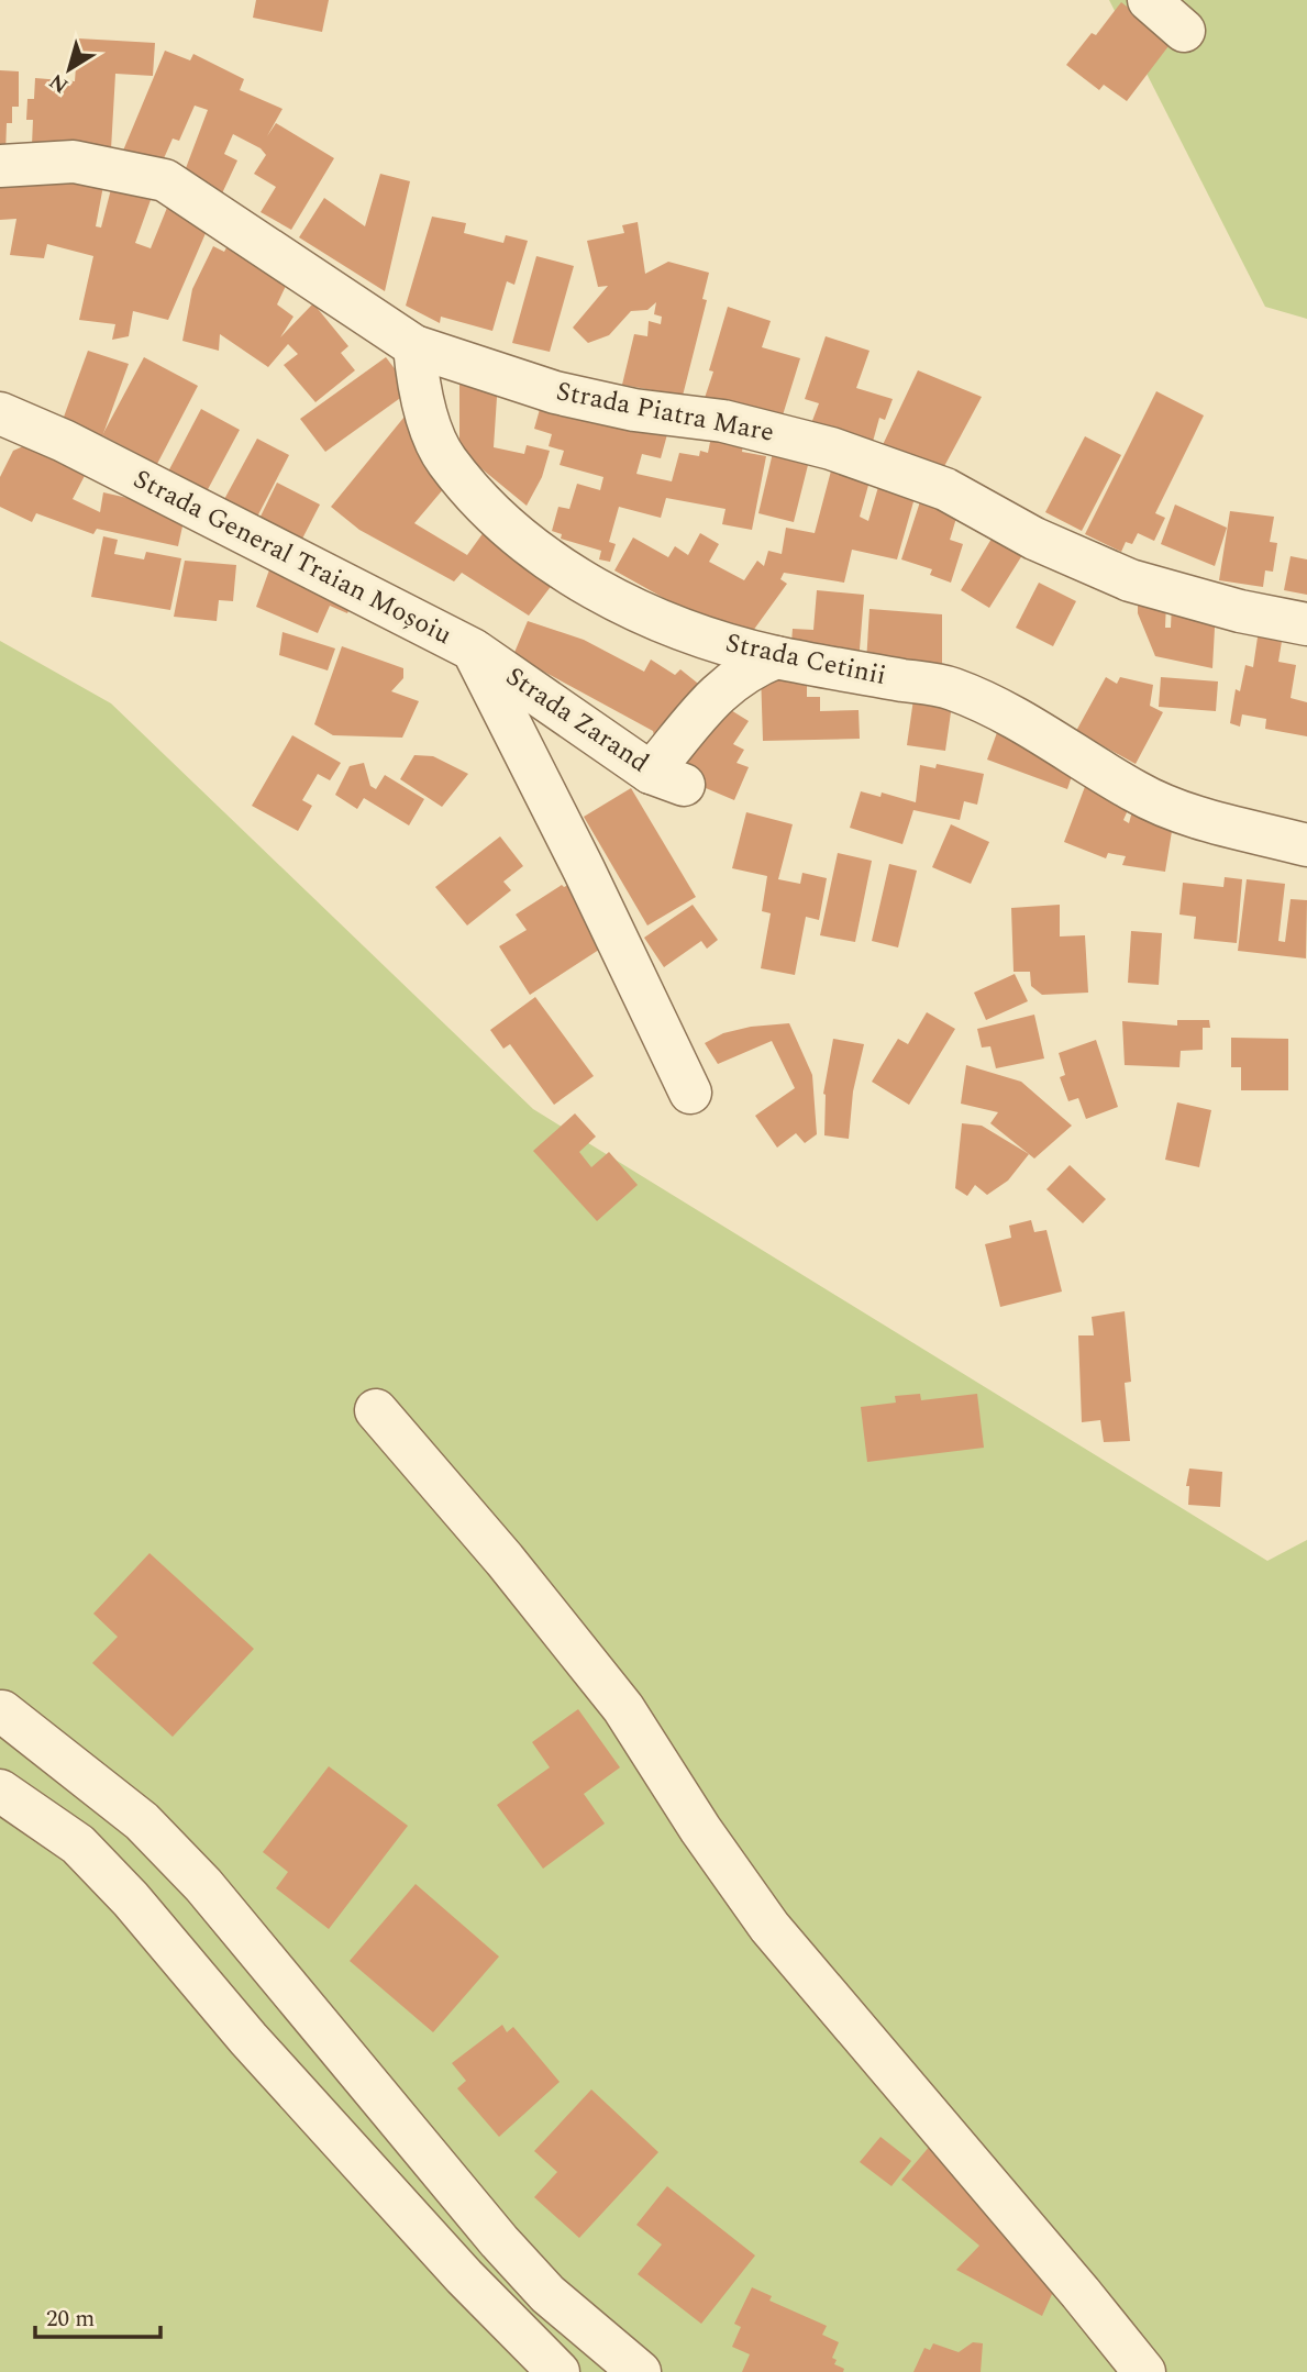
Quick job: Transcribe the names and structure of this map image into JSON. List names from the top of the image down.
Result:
{
  "streets": {
    "street": [
      "Strada Piatra Mare",
      "Strada General Traian Moșoiu",
      "Strada Cetinii",
      "Strada Zarand"
    ]
  },
  "crossings": [
    ["Strada Piatra Mare", "Strada Cetinii"],
    ["Strada General Traian Moșoiu", "Strada Zarand"],
    ["Strada Cetinii", "Strada Zarand"]
  ],
  "scale_bar": "20 m",
  "north": "bottom left"
}
